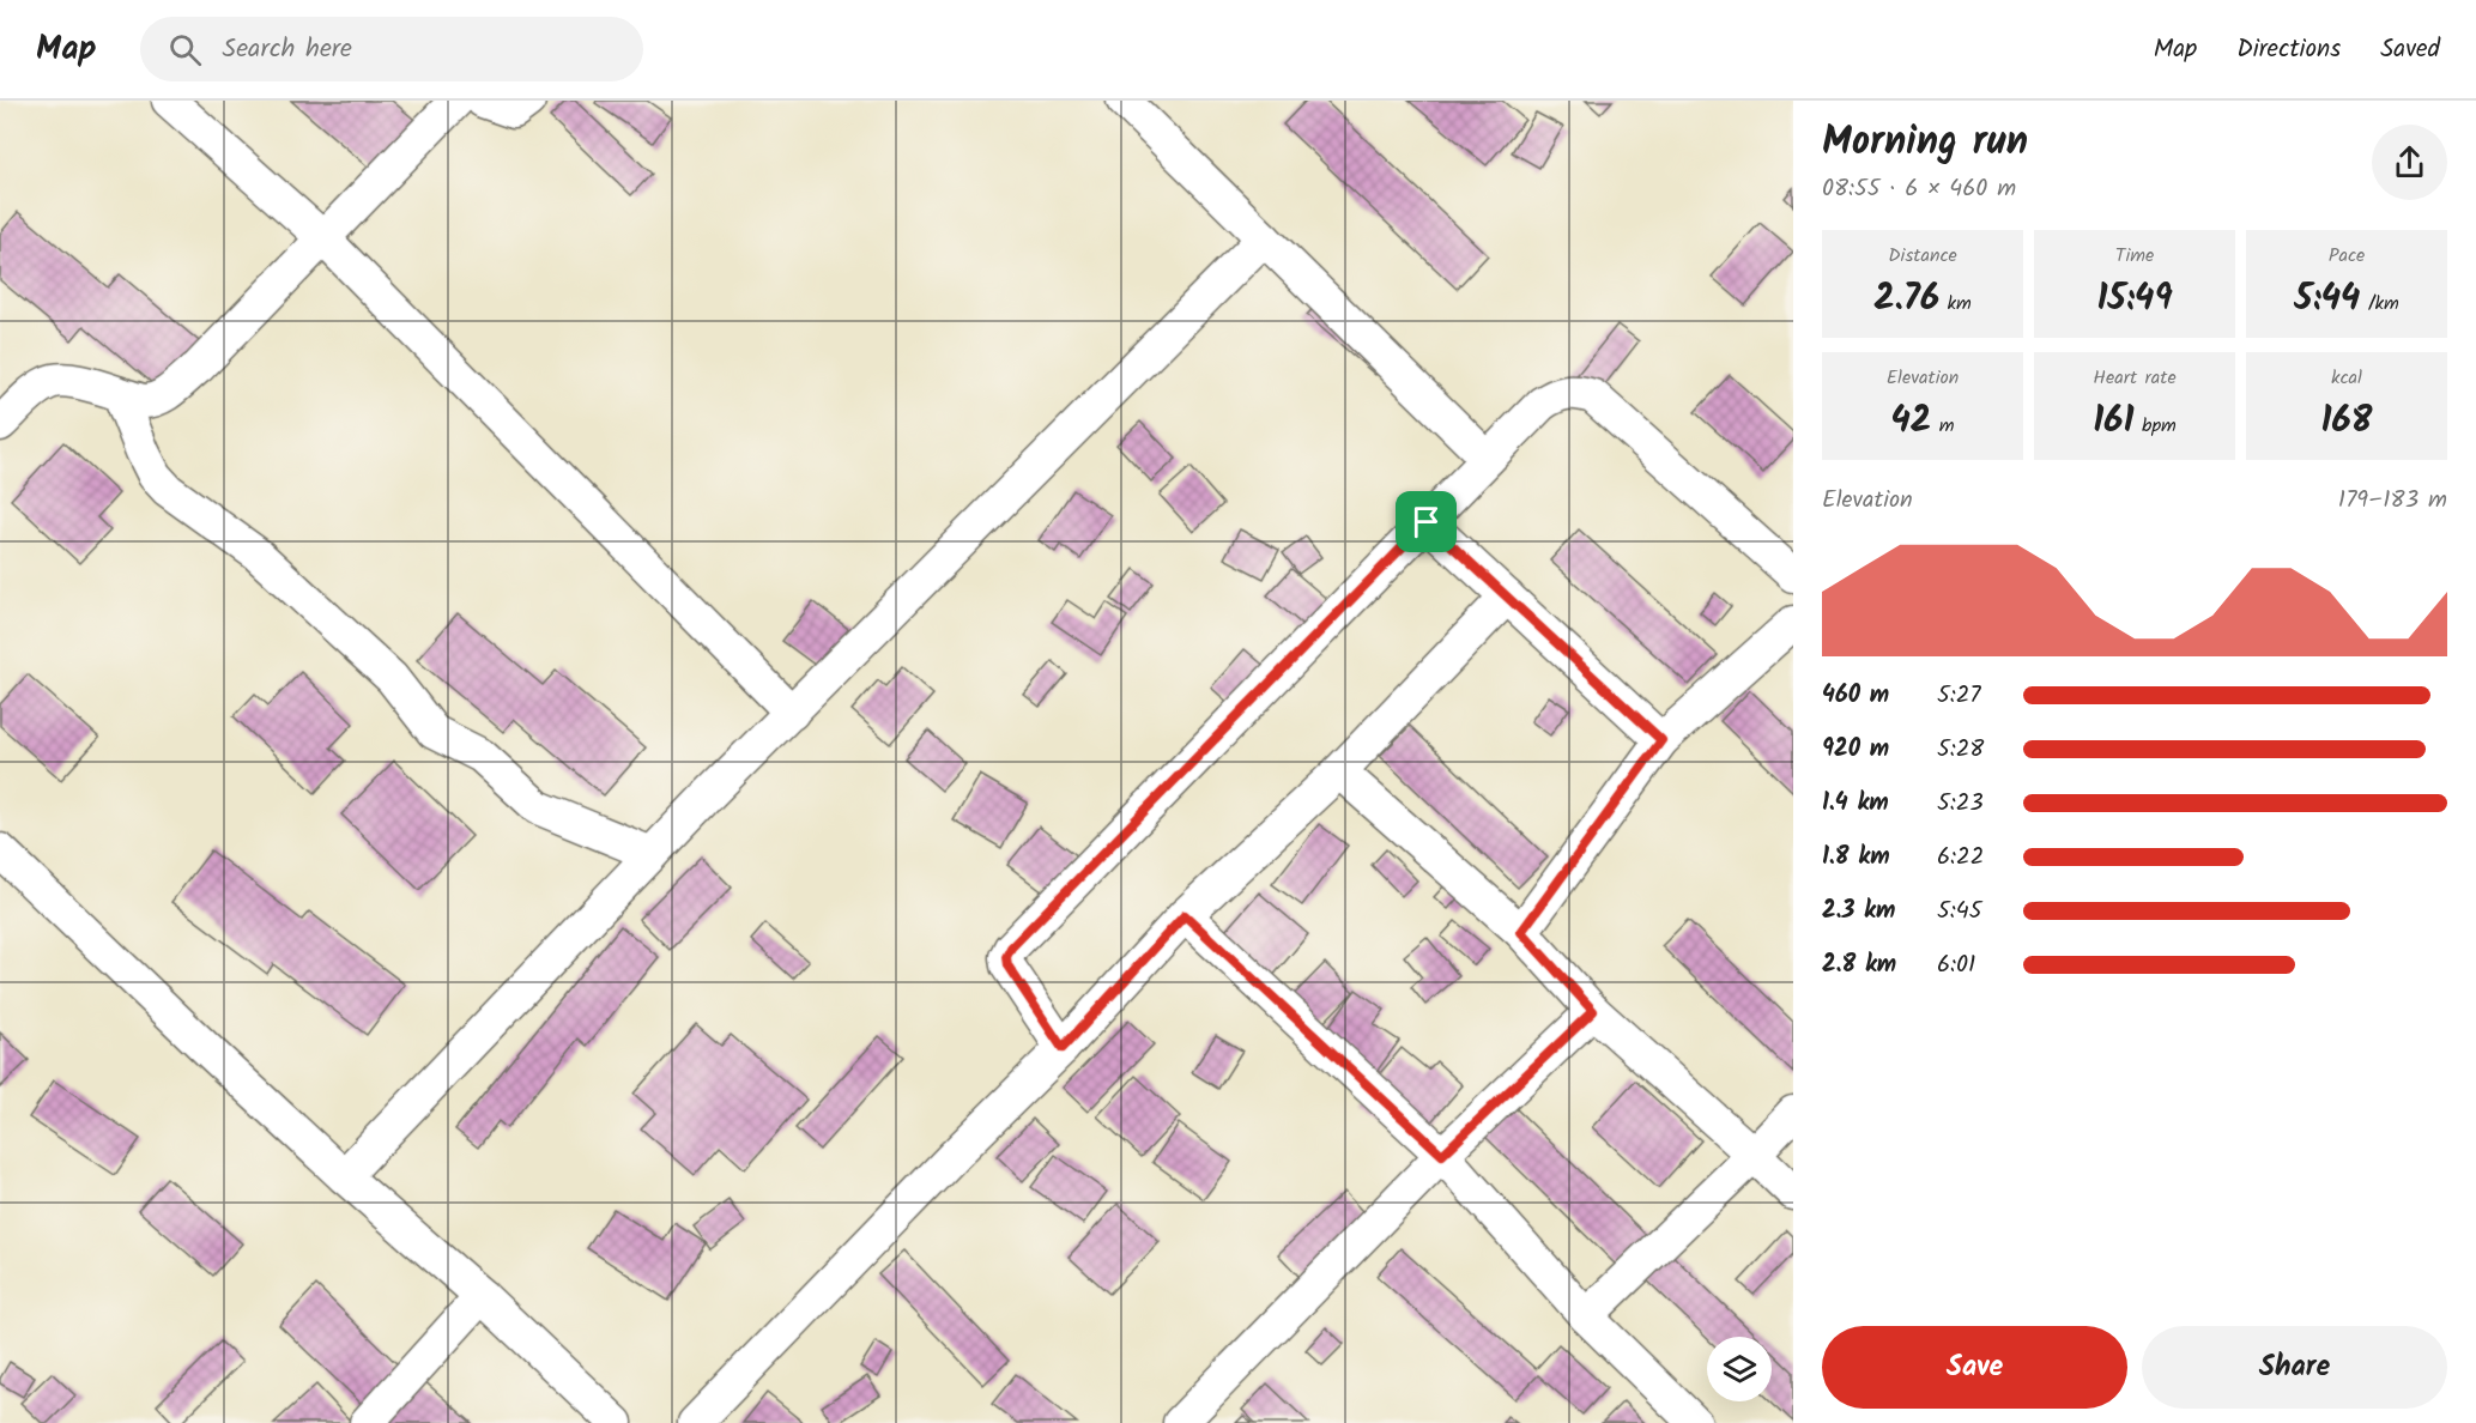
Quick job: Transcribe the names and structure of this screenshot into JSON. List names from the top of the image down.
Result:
{
  "page": {
    "header": "Map",
    "search": "Search here",
    "nav": ["Map", "Directions", "Saved"],
    "heading": ["Morning run", "08:55 · 6 × 460 m"],
    "stats": [
      ["Distance", "2.76 km"],
      ["Time", "15:49"],
      ["Pace", "5:44 /km"],
      ["Elevation", "42 m"],
      ["Heart rate", "161 bpm"],
      ["kcal", "168"]
    ],
    "chart": ["Elevation", "179–183 m"],
    "list": [
      {
        "name": "460 m",
        "note": "5:27"
      },
      {
        "name": "920 m",
        "note": "5:28"
      },
      {
        "name": "1.4 km",
        "note": "5:23"
      },
      {
        "name": "1.8 km",
        "note": "6:22"
      },
      {
        "name": "2.3 km",
        "note": "5:45"
      },
      {
        "name": "2.8 km",
        "note": "6:01"
      }
    ],
    "buttons": ["Save", "Share"]
  }
}
